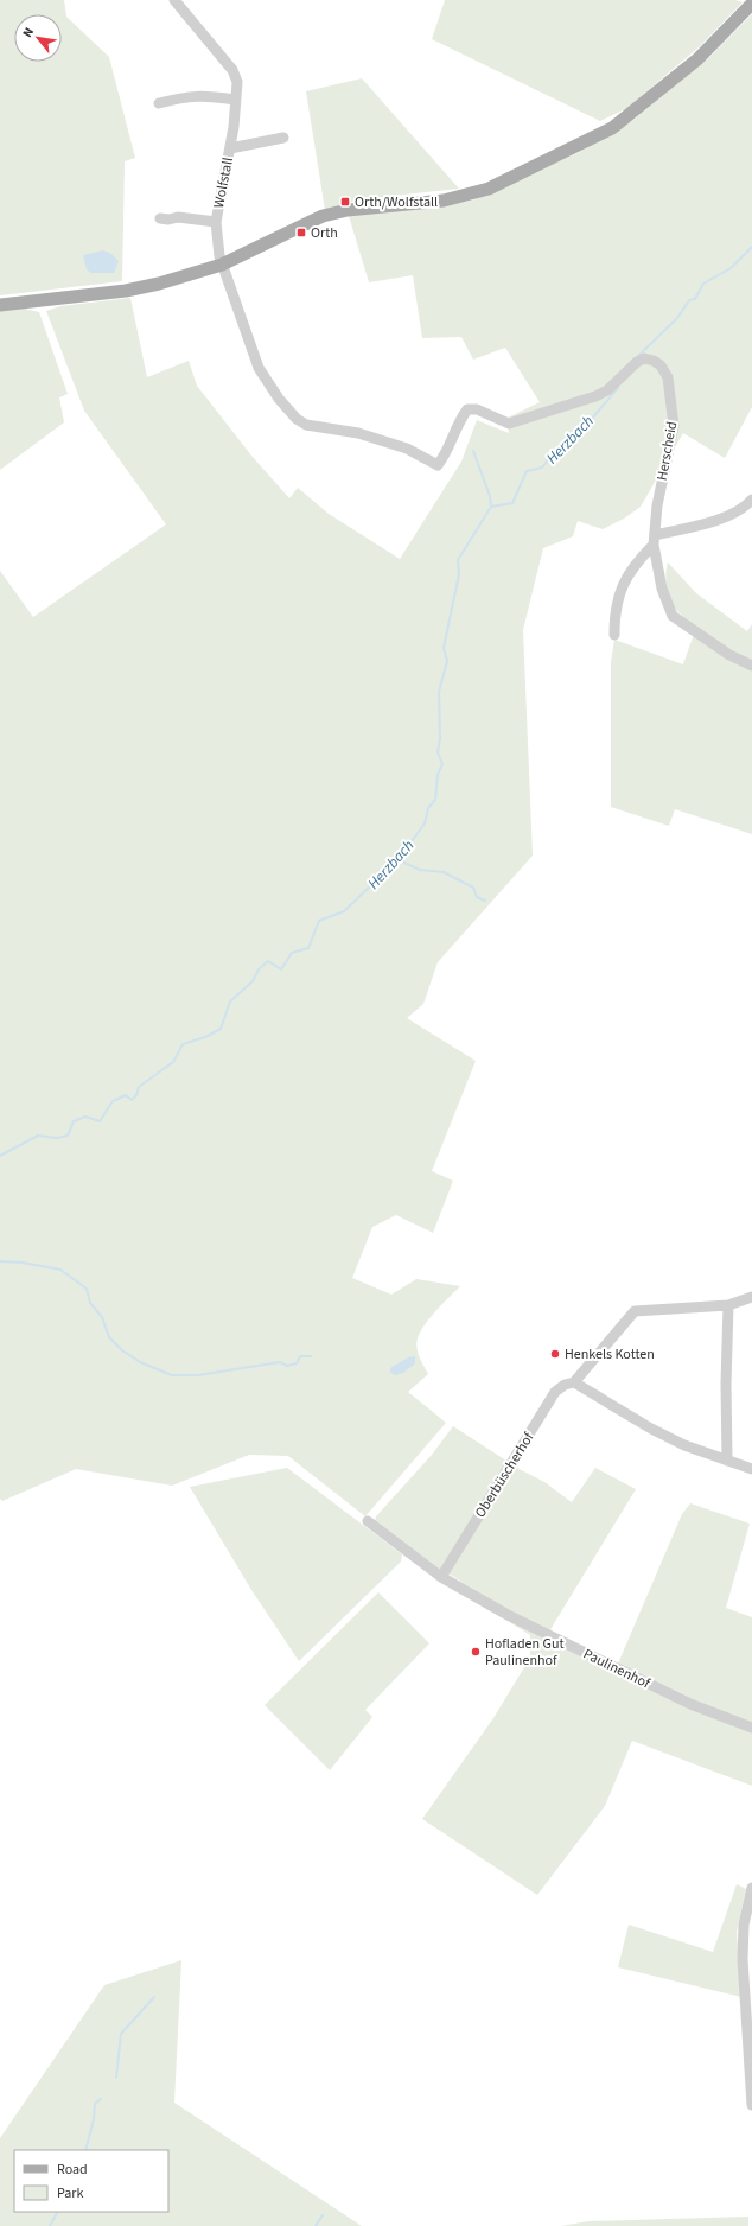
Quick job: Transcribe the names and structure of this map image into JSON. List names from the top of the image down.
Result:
{
  "streets": {
    "street": [
      "Wolfstall",
      "Herscheid",
      "Oberbüscherhof",
      "Paulinenhof"
    ]
  },
  "crossings": [
    ["Wolfstall", "Herscheid"],
    ["Oberbüscherhof", "Paulinenhof"]
  ],
  "water": ["Herzbach"],
  "places": {
    "transit": ["Orth/Wolfstall", "Orth"],
    "other": ["Henkels Kotten", "Hofladen Gut Paulinenhof"]
  },
  "legend": ["Road", "Park"],
  "north": "top left"
}
